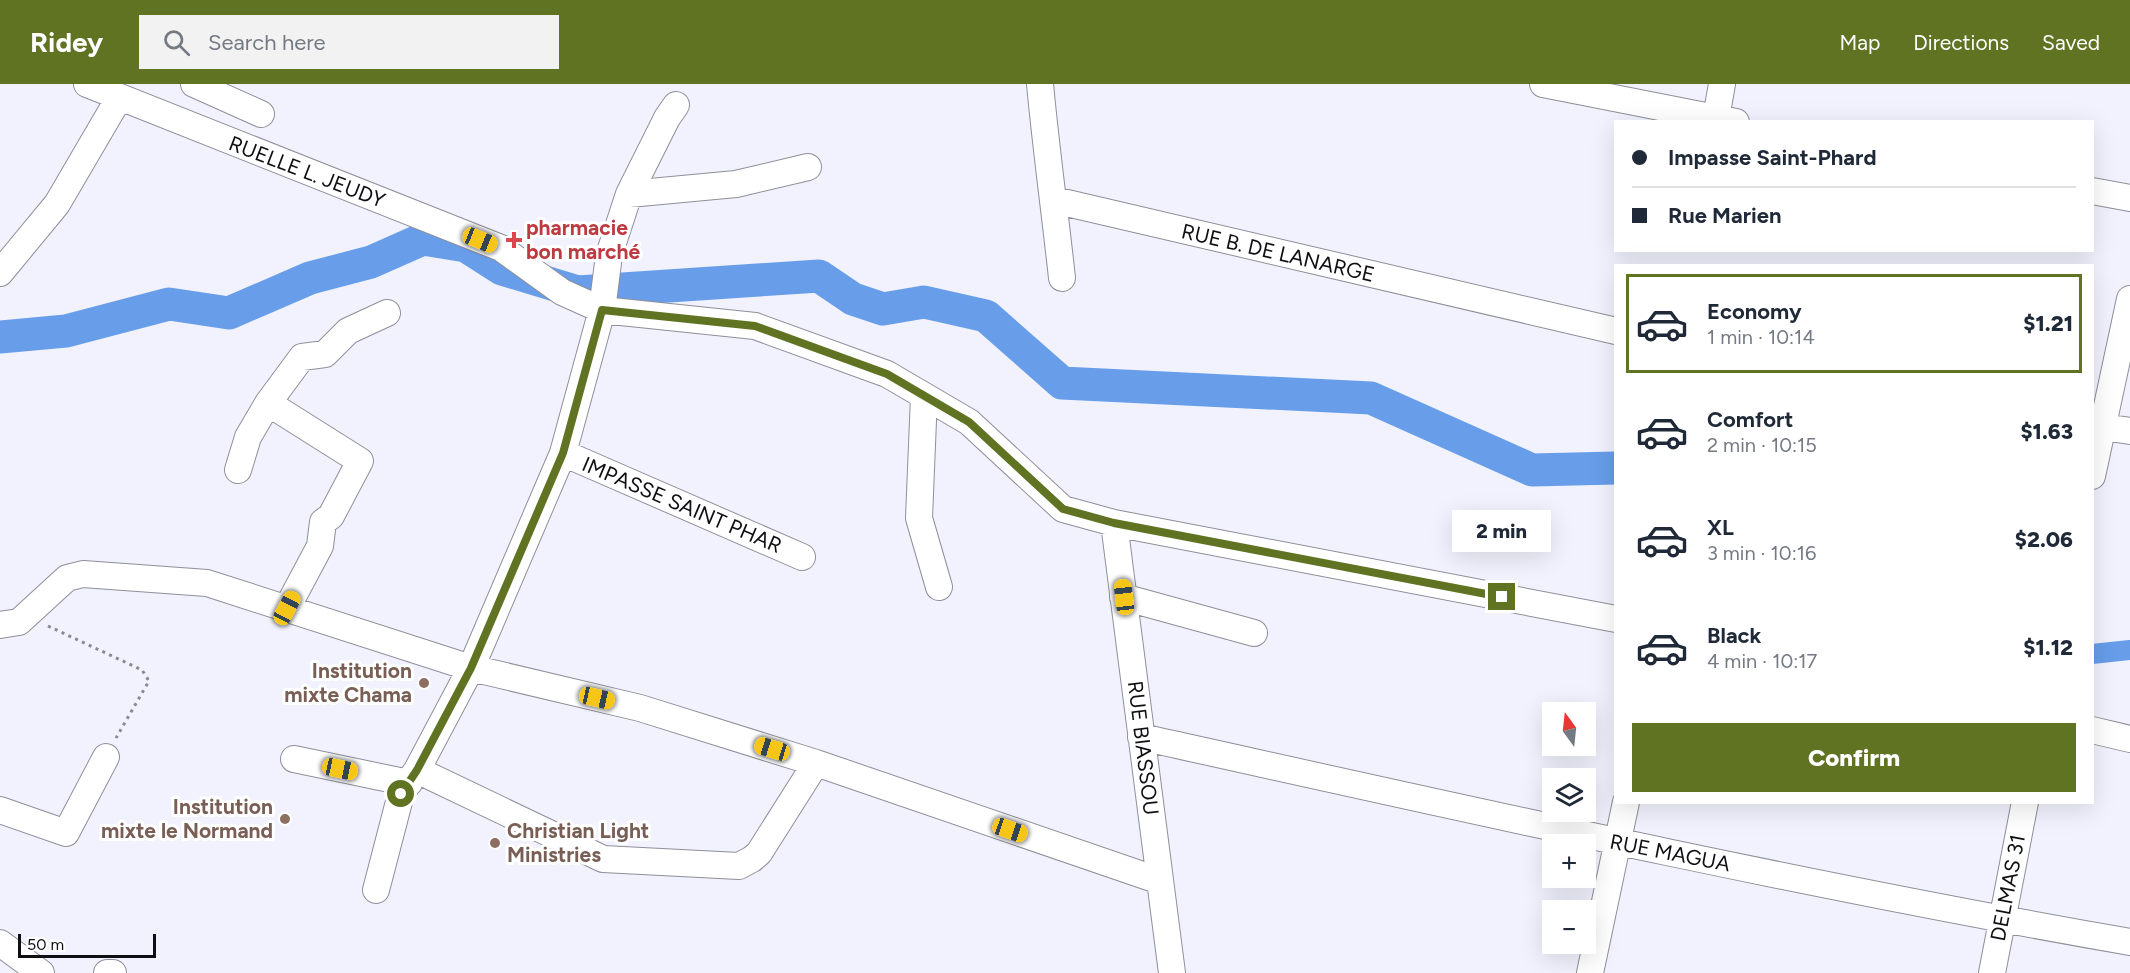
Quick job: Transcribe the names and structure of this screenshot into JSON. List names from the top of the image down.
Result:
{
  "streets": {
    "street": [
      "RUELLE L. JEUDY",
      "RUE B. DE LANARGE",
      "IMPASSE SAINT PHAR",
      "RUE BIASSOU",
      "RUE MAGUA",
      "DELMAS 31"
    ]
  },
  "crossings": [
    ["RUELLE L. JEUDY", "RUE BIASSOU"],
    ["RUE BIASSOU", "RUE MAGUA"],
    ["RUE MAGUA", "DELMAS 31"]
  ],
  "places": {
    "health": ["pharmacie bon marché"],
    "other": ["Institution mixte Chama", "Institution mixte le Normand", "Christian Light Ministries"]
  },
  "scale_bar": "50 m",
  "north": "top",
  "page": {
    "header": "Ridey",
    "search": "Search here",
    "nav": ["Map", "Directions", "Saved"],
    "banner": ["Impasse Saint-Phard", "Rue Marien"],
    "list": [
      {
        "name": "Economy",
        "note": "1 min · 10:14",
        "value": "$1.21"
      },
      {
        "name": "Comfort",
        "note": "2 min · 10:15",
        "value": "$1.63"
      },
      {
        "name": "XL",
        "note": "3 min · 10:16",
        "value": "$2.06"
      },
      {
        "name": "Black",
        "note": "4 min · 10:17",
        "value": "$1.12"
      }
    ],
    "bubble": "2 min",
    "map_buttons": ["+", "−"],
    "buttons": "Confirm",
    "scale": "50 m"
  }
}
